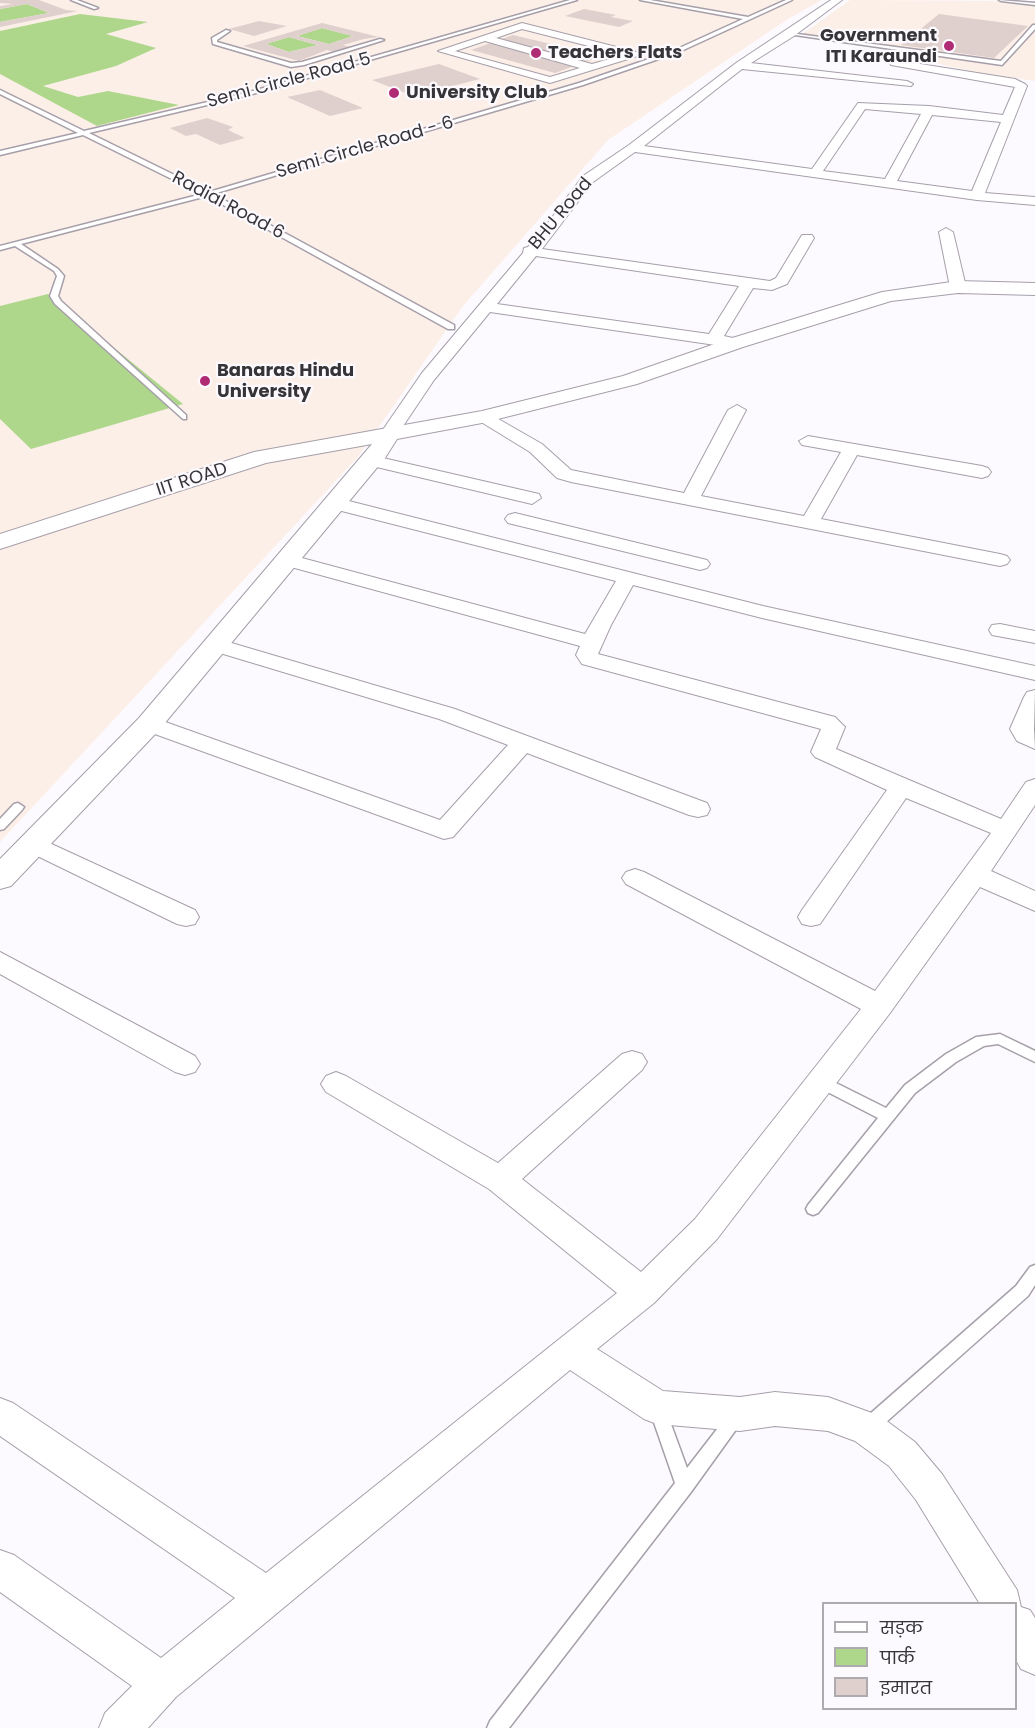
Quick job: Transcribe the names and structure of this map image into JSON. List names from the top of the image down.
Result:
{
  "streets": {
    "street": ["BHU Road", "IIT ROAD"],
    "lane": ["Semi Circle Road 5", "Semi Circle Road - 6", "Radial Road 6"]
  },
  "crossings": [
    ["Semi Circle Road 5", "Radial Road 6"],
    ["Semi Circle Road - 6", "Radial Road 6"],
    ["BHU Road", "IIT ROAD"]
  ],
  "places": [
    "Government ITI Karaundi",
    "Teachers Flats",
    "University Club",
    "Banaras Hindu University"
  ],
  "legend": ["सड़क", "पार्क", "इमारत"]
}
